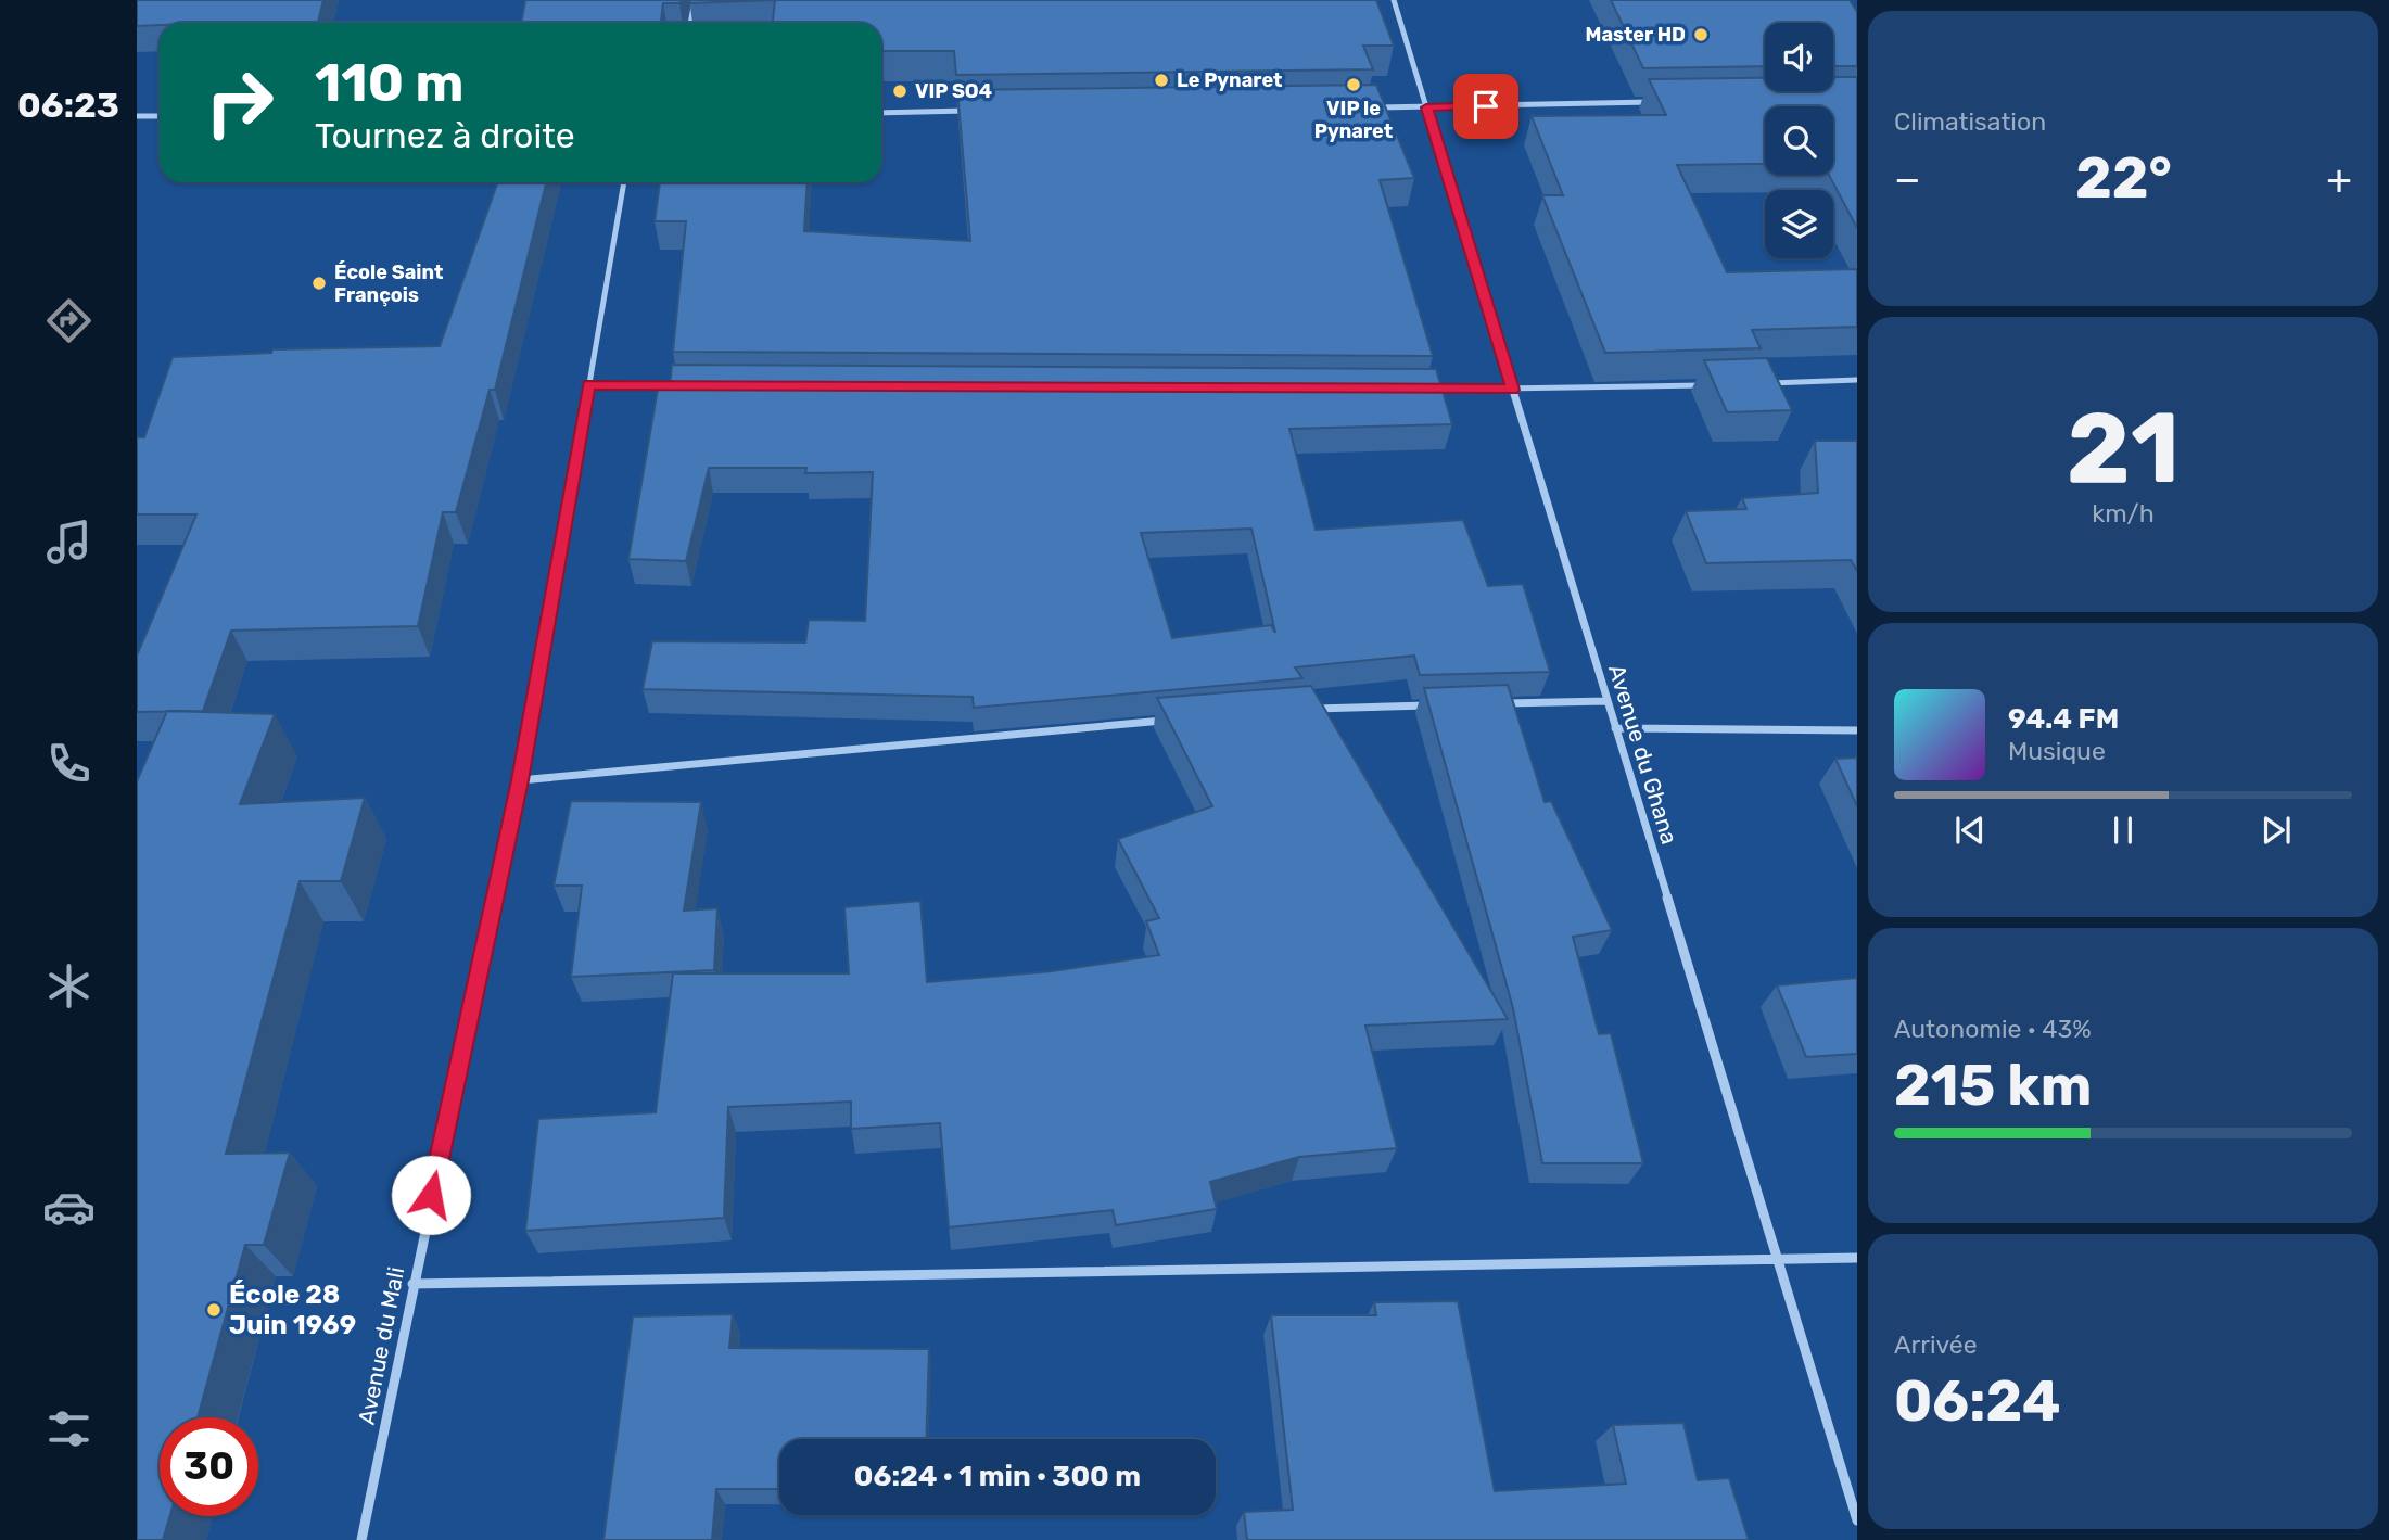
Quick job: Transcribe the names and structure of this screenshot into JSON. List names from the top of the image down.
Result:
{
  "streets": {
    "street": ["Avenue du Ghana", "Avenue du Mali"]
  },
  "places": [
    "Master HD",
    "Le Pynaret",
    "VIP le Pynaret",
    "VIP SO4",
    "École Saint François",
    "École 28 Juin 1969"
  ],
  "page": {
    "tabs": "06:23",
    "tile": [
      "Climatisation",
      ["21", "km/h"],
      ["Autonomie · 43%", "215 km"],
      ["Arrivée", "06:24"]
    ],
    "turn": ["110 m", "Tournez à droite"],
    "heat": ["−", "22°", "+"],
    "song": ["94.4 FM", "Musique"],
    "limit": "30",
    "trip": "06:24 · 1 min · 300 m"
  }
}
